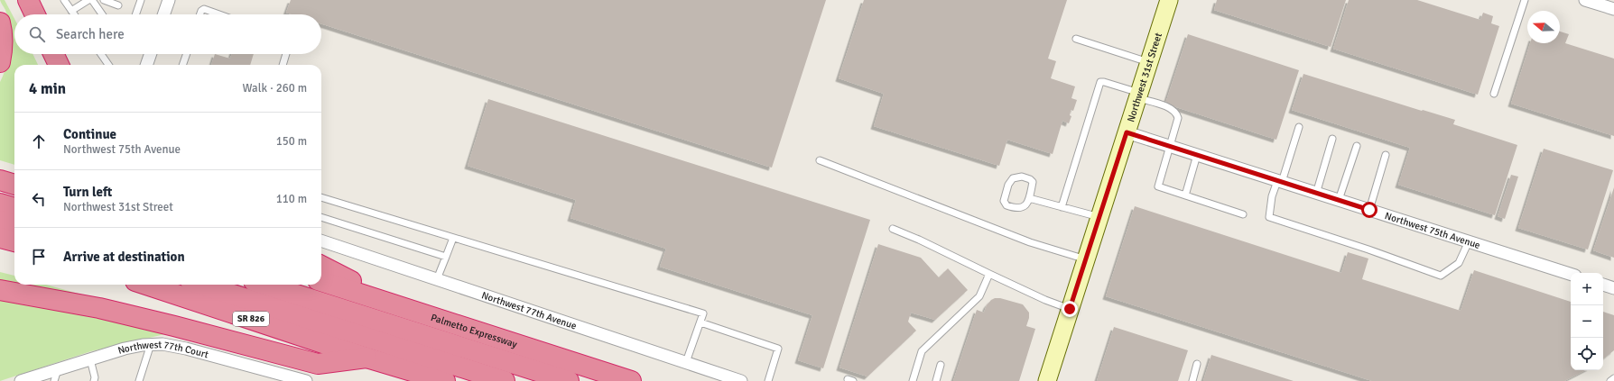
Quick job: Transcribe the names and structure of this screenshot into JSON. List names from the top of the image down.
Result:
{
  "streets": {
    "highway": ["SR 826", "Palmetto Expressway"],
    "street": [
      "Northwest 31st Street",
      "Northwest 75th Avenue",
      "Northwest 77th Avenue",
      "Northwest 77th Court"
    ]
  },
  "crossings": [
    ["Northwest 31st Street", "Northwest 75th Avenue"]
  ],
  "north": "left",
  "page": {
    "search": "Search here",
    "heading": ["4 min", "Walk · 260 m"],
    "list": [
      ["Continue", "Northwest 75th Avenue", "150 m"],
      ["Turn left", "Northwest 31st Street", "110 m"],
      "Arrive at destination"
    ],
    "map_buttons": ["+", "−"]
  }
}
